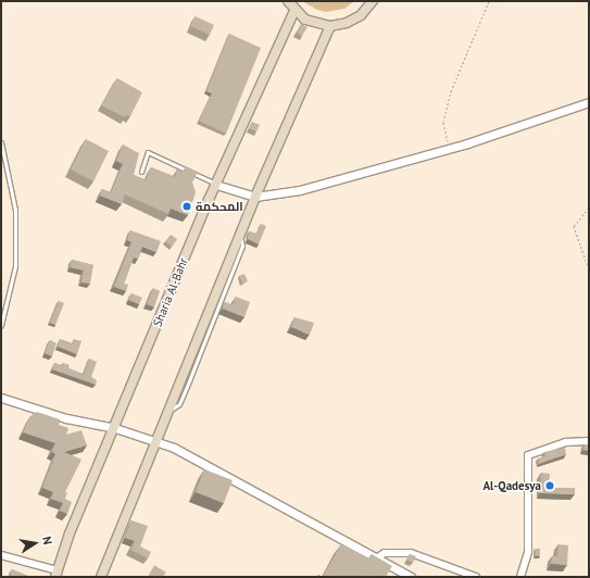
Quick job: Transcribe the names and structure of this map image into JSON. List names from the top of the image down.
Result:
{
  "streets": {
    "main road": ["Sharia Al-Bahr"]
  },
  "places": ["المحكمة", "Al-Qadesya"],
  "north": "right"
}
